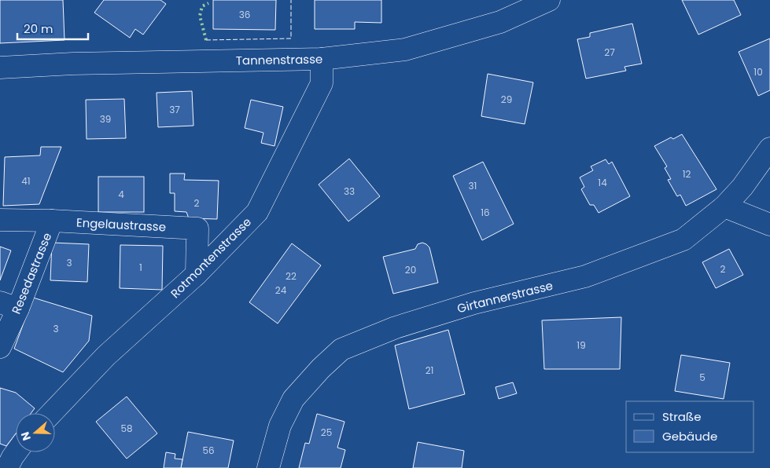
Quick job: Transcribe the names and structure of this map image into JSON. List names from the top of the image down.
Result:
{
  "streets": {
    "street": [
      "Tannenstrasse",
      "Engelaustrasse",
      "Rotmontenstrasse",
      "Resedastrasse",
      "Girtannerstrasse"
    ]
  },
  "crossings": [
    ["Tannenstrasse", "Rotmontenstrasse"],
    ["Engelaustrasse", "Rotmontenstrasse"],
    ["Engelaustrasse", "Resedastrasse"]
  ],
  "house_numbers": [
    "36",
    "27",
    "10",
    "29",
    "37",
    "39",
    "12",
    "41",
    "14",
    "31",
    "33",
    "4",
    "2",
    "16",
    "3",
    "1",
    "2",
    "20",
    "22",
    "24",
    "3",
    "19",
    "21",
    "5",
    "58",
    "25",
    "56"
  ],
  "legend": ["Straße", "Gebäude"],
  "scale_bar": "20 m",
  "north": "left"
}
